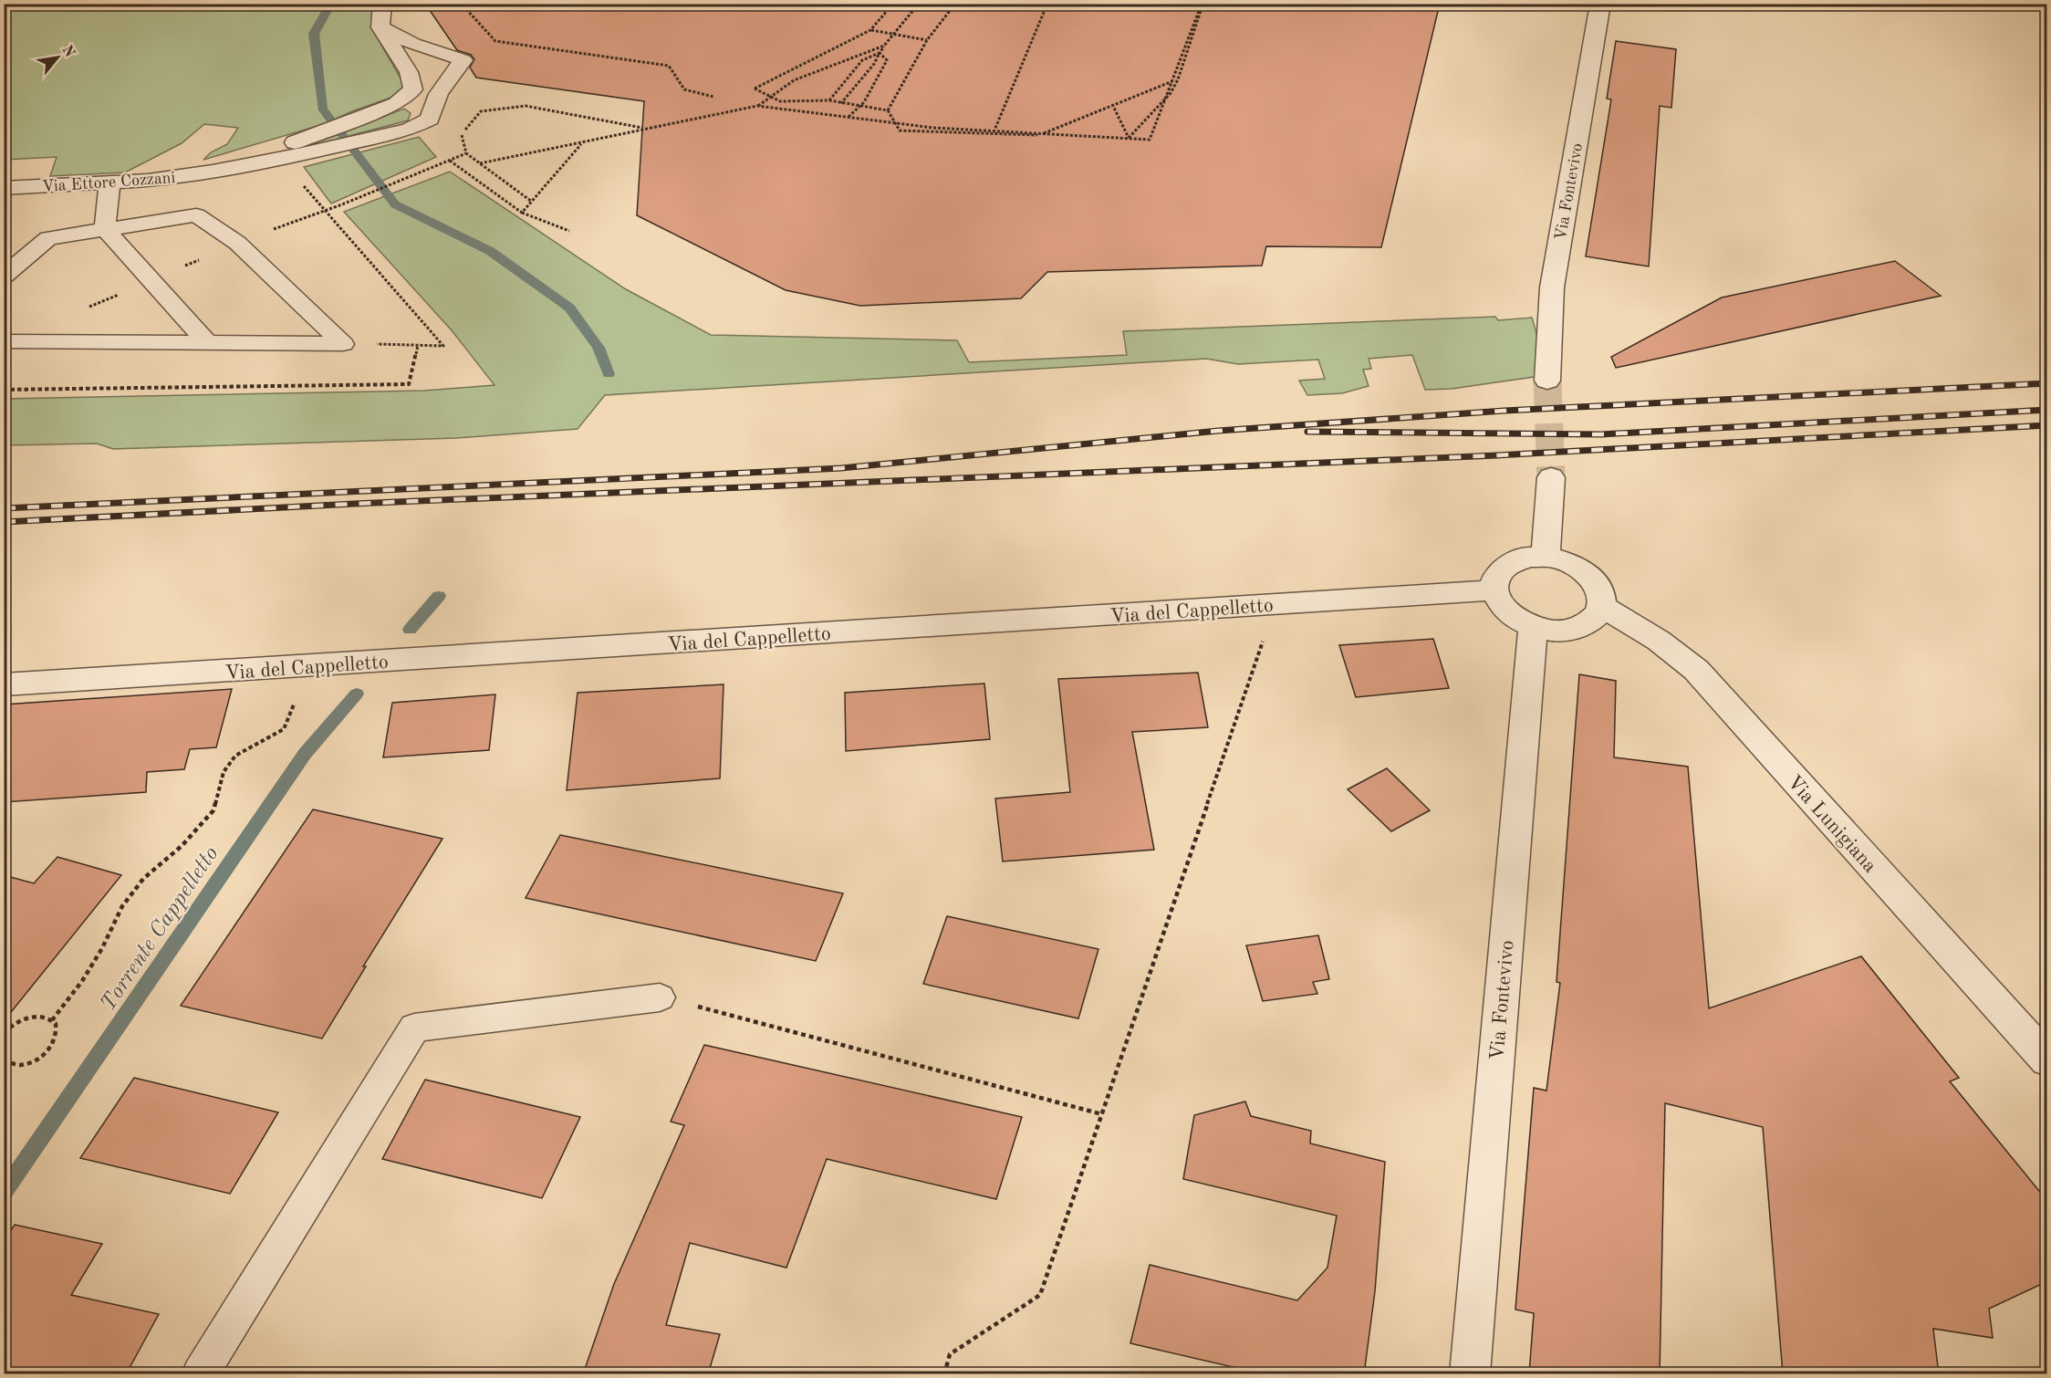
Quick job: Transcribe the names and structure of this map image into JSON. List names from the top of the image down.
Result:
{
  "streets": {
    "street": ["Via Fontevivo", "Via del Cappelletto", "Via Lunigiana"],
    "lane": ["Via Ettore Cozzani"]
  },
  "crossings": [
    ["Via Fontevivo", "Via del Cappelletto"],
    ["Via Fontevivo", "Via Lunigiana"],
    ["Via del Cappelletto", "Via Lunigiana"]
  ],
  "water": ["Torrente Cappelletto"],
  "north": "top right"
}
